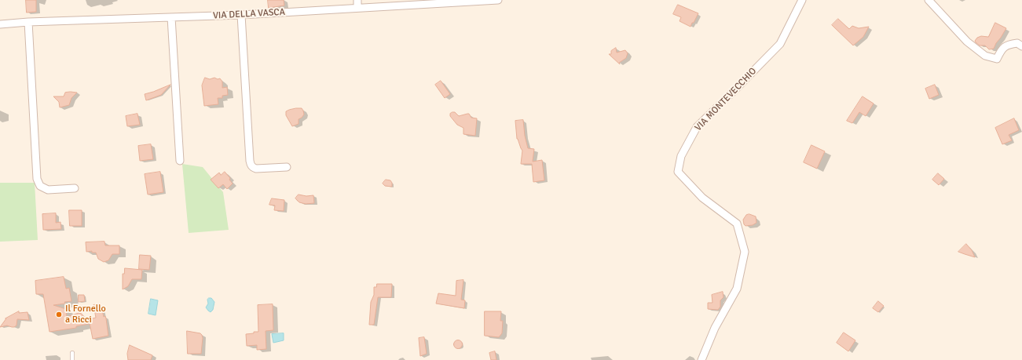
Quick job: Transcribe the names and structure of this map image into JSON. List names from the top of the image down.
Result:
{
  "streets": {
    "street": ["VIA DELLA VASCA", "VIA MONTEVECCHIO"]
  },
  "places": ["Il Fornello a Ricci"]
}
